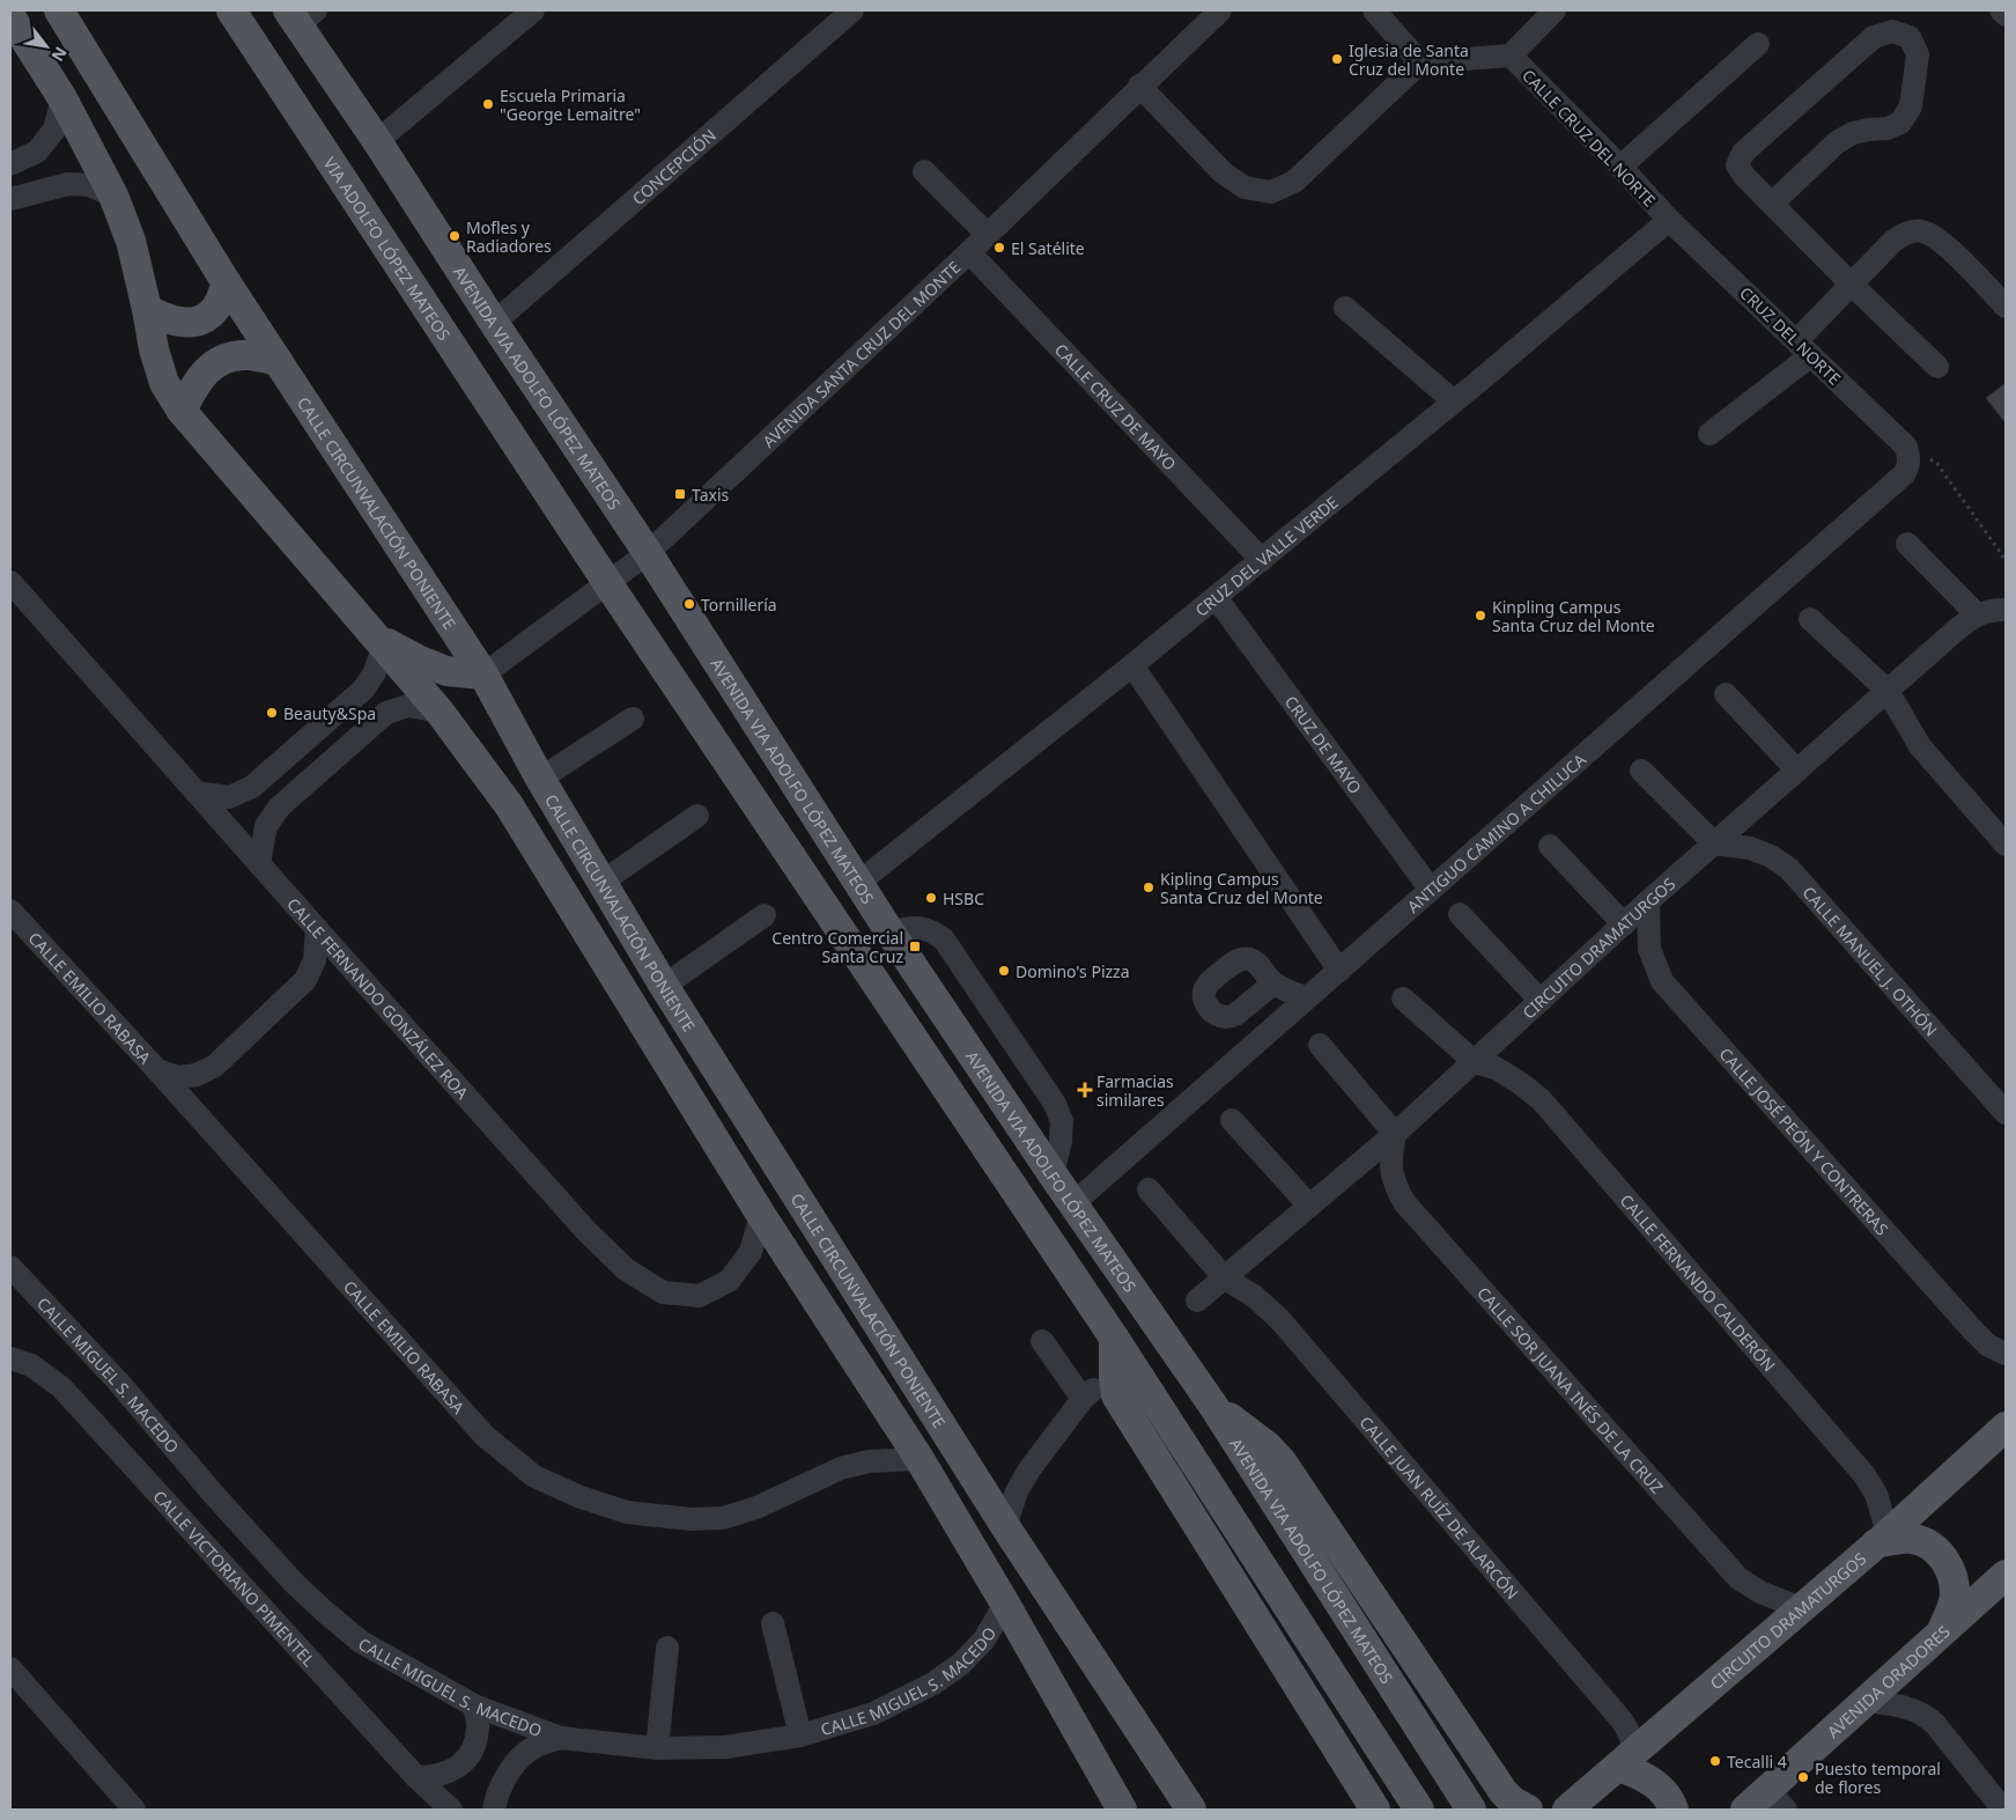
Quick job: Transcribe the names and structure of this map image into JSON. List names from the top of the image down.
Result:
{
  "streets": {
    "main road": [
      "VIA ADOLFO LÓPEZ MATEOS",
      "AVENIDA VIA ADOLFO LÓPEZ MATEOS",
      "CALLE CIRCUNVALACIÓN PONIENTE",
      "CIRCUITO DRAMATURGOS",
      "AVENIDA ORADORES"
    ],
    "street": [
      "CALLE CRUZ DEL NORTE",
      "CONCEPCIÓN",
      "CRUZ DEL NORTE",
      "AVENIDA SANTA CRUZ DEL MONTE",
      "CALLE CRUZ DE MAYO",
      "CRUZ DEL VALLE VERDE",
      "CRUZ DE MAYO",
      "ANTIGUO CAMINO A CHILUCA",
      "CALLE MANUEL J. OTHÓN",
      "CALLE EMILIO RABASA",
      "CALLE FERNANDO GONZÁLEZ ROA",
      "CALLE JOSÉ PEÓN Y CONTRERAS",
      "CALLE FERNANDO CALDERÓN",
      "CALLE MIGUEL S. MACEDO",
      "CALLE SOR JUANA INÉS DE LA CRUZ",
      "CALLE JUAN RUÍZ DE ALARCÓN",
      "CALLE VICTORIANO PIMENTEL"
    ]
  },
  "crossings": [
    ["CALLE CRUZ DEL NORTE", "CRUZ DEL NORTE"],
    ["CALLE CRUZ DEL NORTE", "CRUZ DEL VALLE VERDE"],
    ["CONCEPCIÓN", "AVENIDA VIA ADOLFO LÓPEZ MATEOS"],
    ["VIA ADOLFO LÓPEZ MATEOS", "AVENIDA SANTA CRUZ DEL MONTE"],
    ["CRUZ DEL NORTE", "CRUZ DEL VALLE VERDE"],
    ["CRUZ DEL NORTE", "ANTIGUO CAMINO A CHILUCA"],
    ["AVENIDA SANTA CRUZ DEL MONTE", "AVENIDA VIA ADOLFO LÓPEZ MATEOS"],
    ["AVENIDA SANTA CRUZ DEL MONTE", "CALLE CRUZ DE MAYO"],
    ["AVENIDA SANTA CRUZ DEL MONTE", "CALLE CIRCUNVALACIÓN PONIENTE"],
    ["AVENIDA VIA ADOLFO LÓPEZ MATEOS", "CRUZ DEL VALLE VERDE"],
    ["AVENIDA VIA ADOLFO LÓPEZ MATEOS", "ANTIGUO CAMINO A CHILUCA"],
    ["CALLE CRUZ DE MAYO", "CRUZ DEL VALLE VERDE"],
    ["CRUZ DEL VALLE VERDE", "CRUZ DE MAYO"],
    ["CRUZ DE MAYO", "ANTIGUO CAMINO A CHILUCA"],
    ["CIRCUITO DRAMATURGOS", "CALLE MANUEL J. OTHÓN"],
    ["CIRCUITO DRAMATURGOS", "CALLE JOSÉ PEÓN Y CONTRERAS"],
    ["CIRCUITO DRAMATURGOS", "CALLE FERNANDO CALDERÓN"],
    ["CIRCUITO DRAMATURGOS", "CALLE SOR JUANA INÉS DE LA CRUZ"],
    ["CIRCUITO DRAMATURGOS", "CALLE JUAN RUÍZ DE ALARCÓN"]
  ],
  "places": {
    "other": [
      "Iglesia de Santa Cruz del Monte",
      "Escuela Primaria \"George Lemaitre\"",
      "Mofles y Radiadores",
      "El Satélite",
      "Tornillería",
      "Kinpling Campus Santa Cruz del Monte",
      "Beauty&Spa",
      "Kipling Campus Santa Cruz del Monte",
      "HSBC",
      "Domino's Pizza",
      "Tecalli 4",
      "Puesto temporal de flores"
    ],
    "transit": ["Taxis", "Centro Comercial Santa Cruz"],
    "health": ["Farmacias similares"]
  },
  "north": "bottom right"
}
